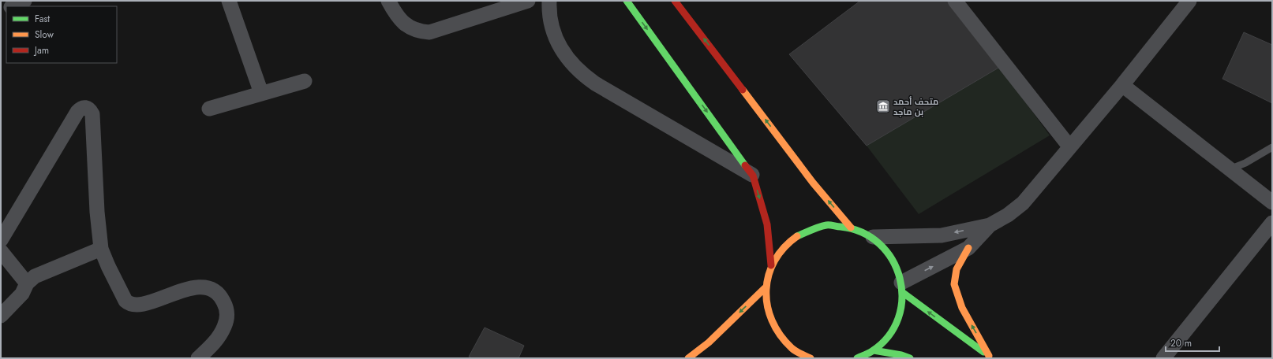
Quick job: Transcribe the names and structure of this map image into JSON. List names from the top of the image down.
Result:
{
  "places": {
    "museum": ["متحف أحمد بن ماجد"]
  },
  "legend": ["Fast", "Slow", "Jam"],
  "scale_bar": "20 m"
}
